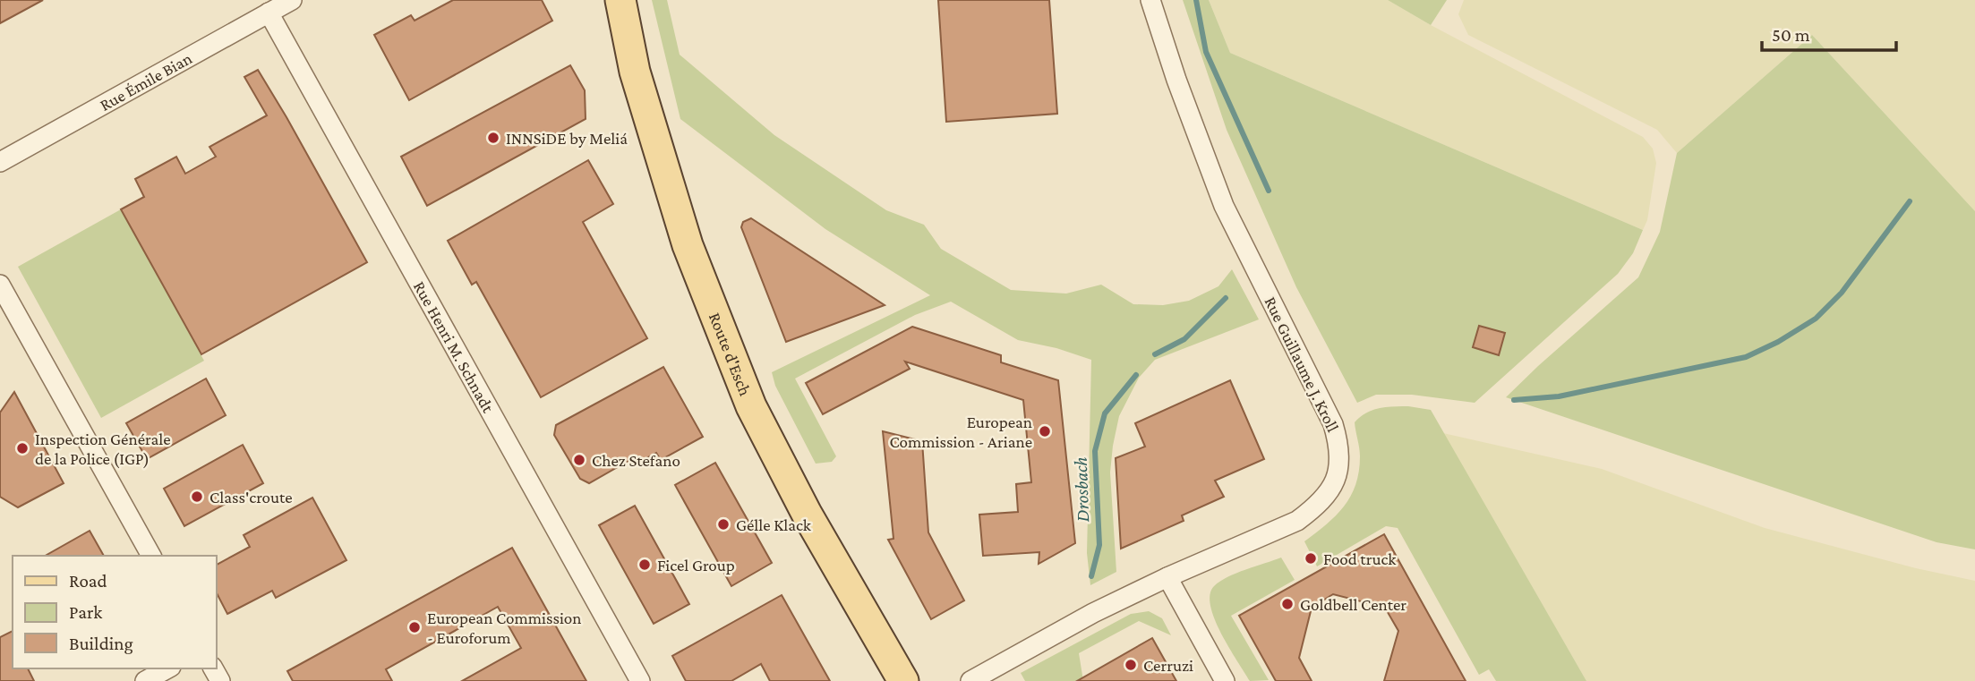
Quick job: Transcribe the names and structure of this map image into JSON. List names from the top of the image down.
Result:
{
  "streets": {
    "main road": ["Route d'Esch"],
    "street": ["Rue Émile Bian", "Rue Henri M. Schnadt", "Rue Guillaume J. Kroll"]
  },
  "crossings": [
    ["Rue Émile Bian", "Rue Henri M. Schnadt"]
  ],
  "water": ["Drosbach"],
  "places": [
    "INNSiDE by Meliá",
    "European Commission - Ariane",
    "Inspection Générale de la Police (IGP)",
    "Chez Stefano",
    "Class'croute",
    "Gélle Klack",
    "Food truck",
    "Ficel Group",
    "Goldbell Center",
    "European Commission - Euroforum",
    "Cerruzi"
  ],
  "legend": ["Road", "Park", "Building"],
  "scale_bar": "50 m"
}
